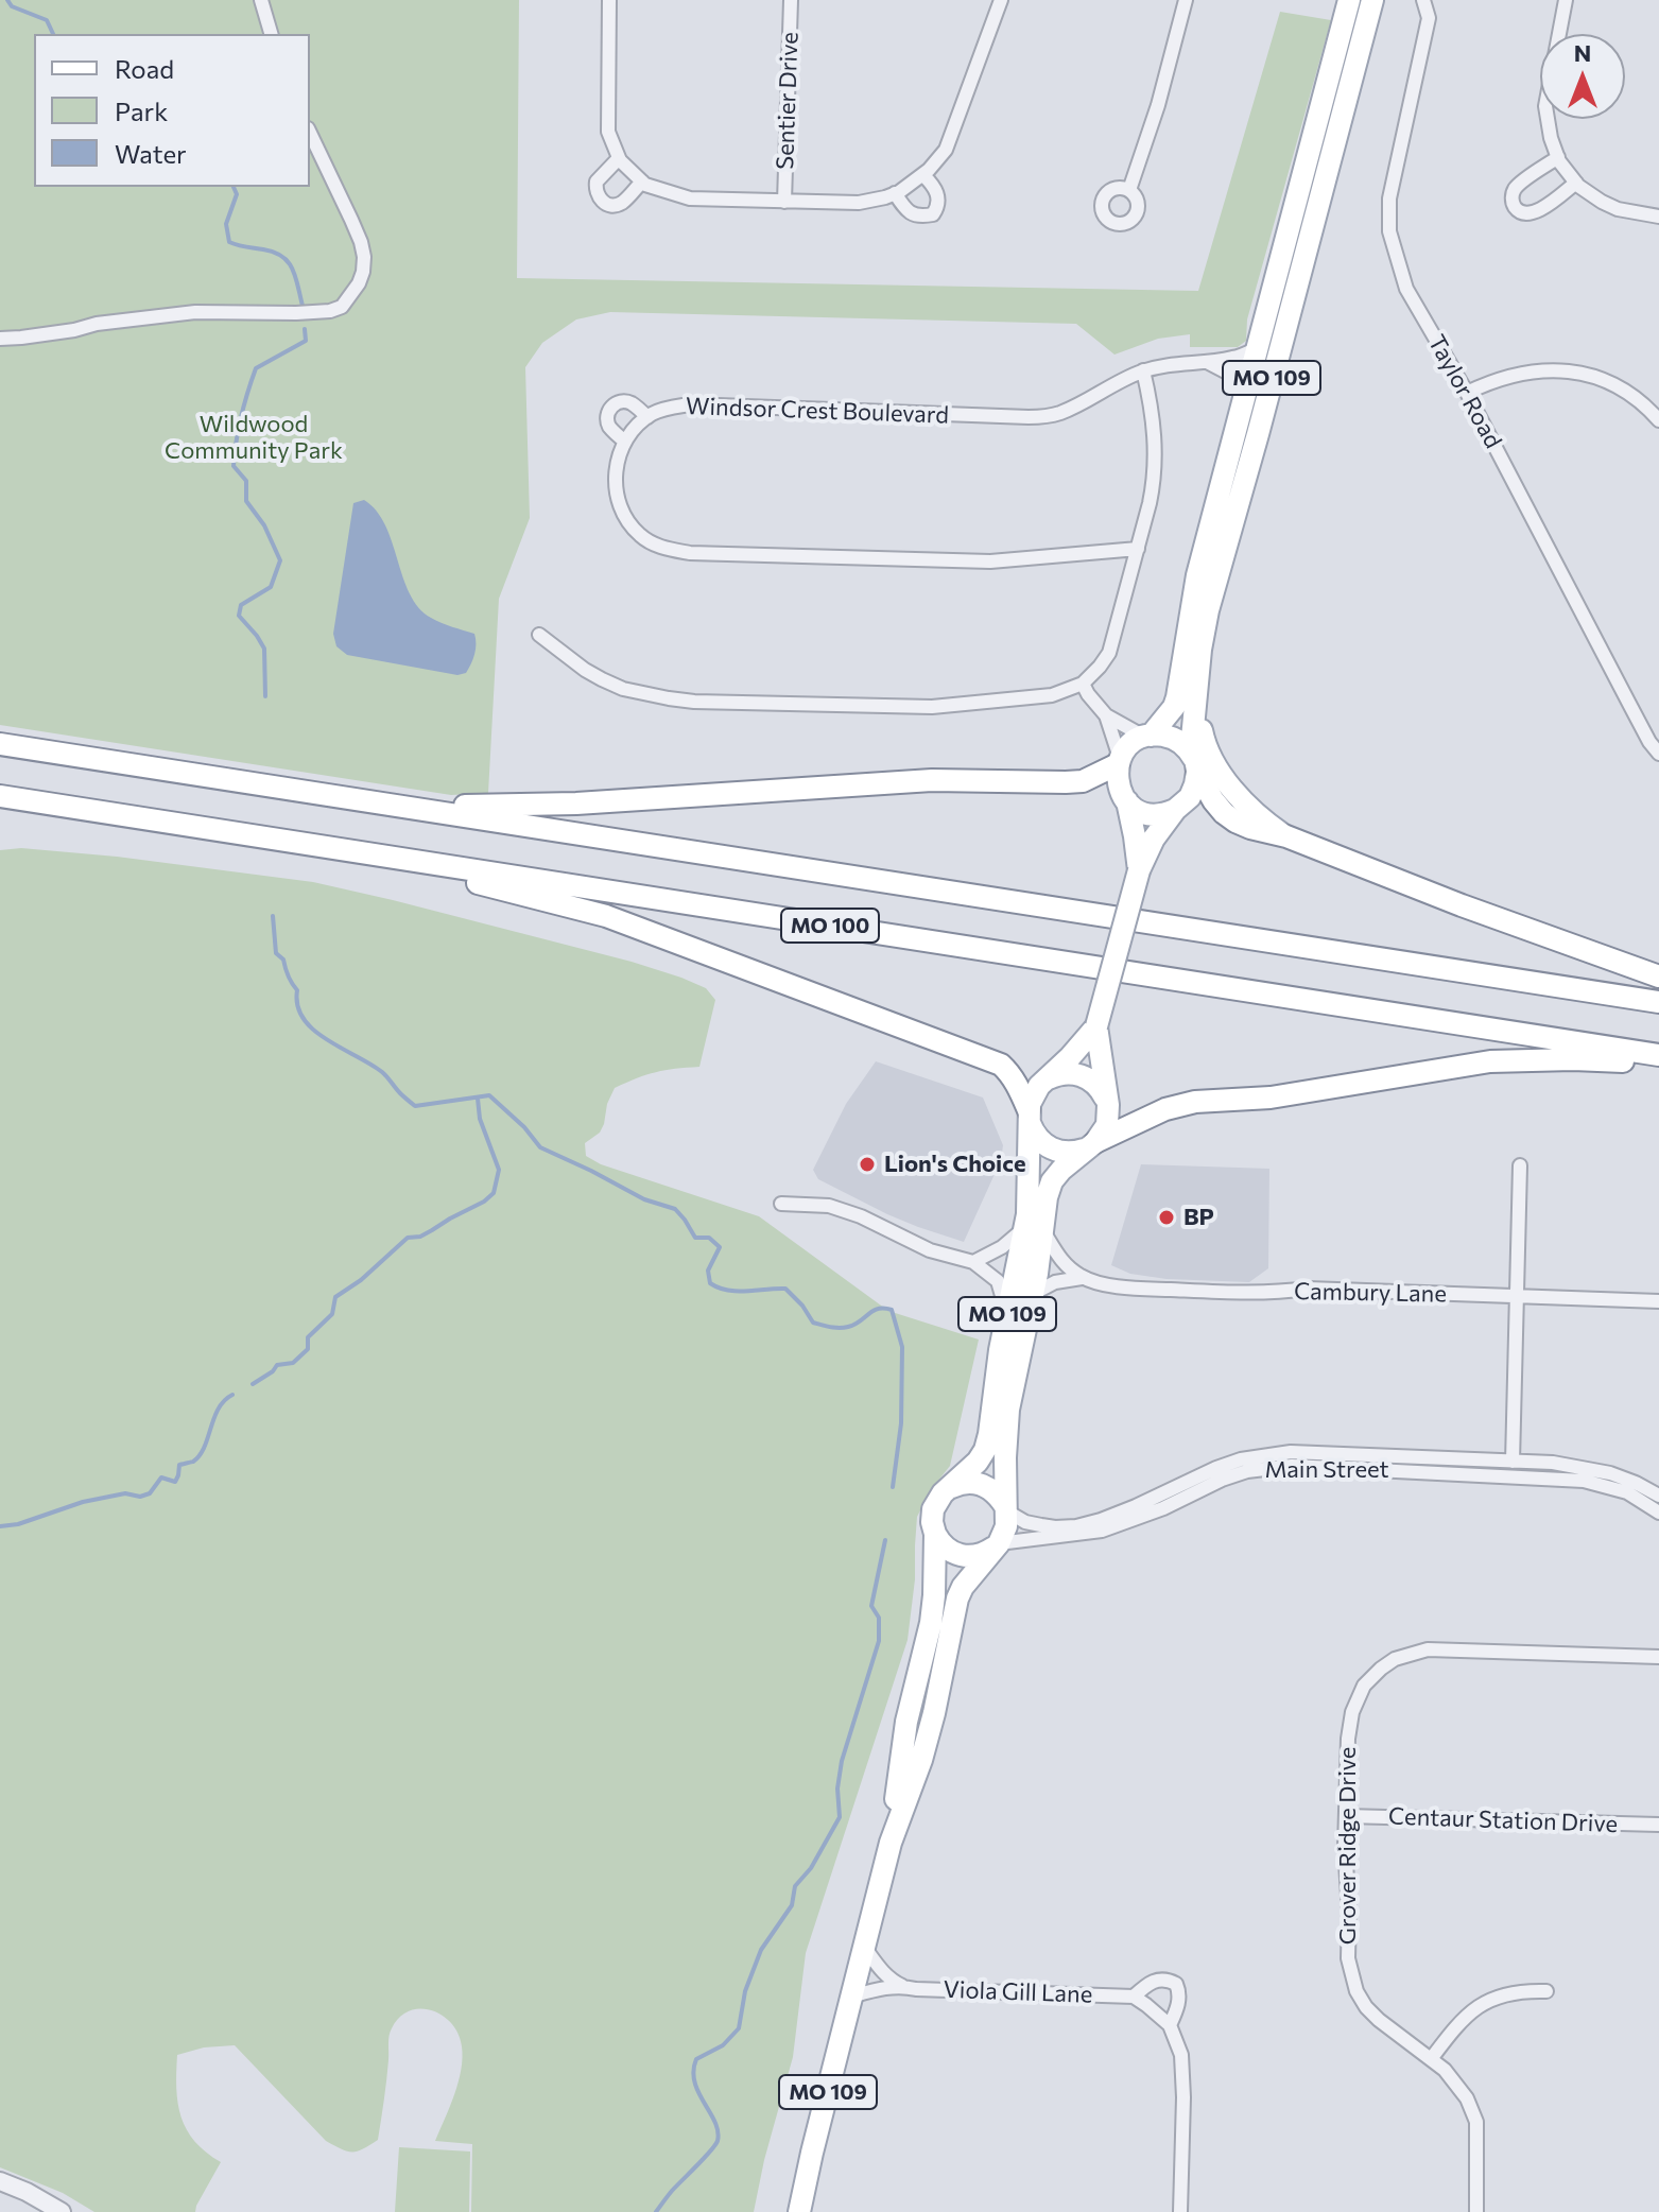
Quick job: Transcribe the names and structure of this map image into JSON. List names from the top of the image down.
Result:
{
  "streets": {
    "main road": ["MO 109", "MO 100"],
    "street": [
      "Sentier Drive",
      "Taylor Road",
      "Windsor Crest Boulevard",
      "Cambury Lane",
      "Main Street",
      "Centaur Station Drive",
      "Grover Ridge Drive",
      "Viola Gill Lane"
    ]
  },
  "crossings": [
    ["MO 109", "Windsor Crest Boulevard"],
    ["MO 109", "Cambury Lane"],
    ["MO 109", "Main Street"],
    ["MO 109", "Viola Gill Lane"],
    ["Centaur Station Drive", "Grover Ridge Drive"]
  ],
  "parks": ["Wildwood Community Park"],
  "places": ["Lion's Choice", "BP"],
  "legend": ["Road", "Park", "Water"],
  "north": "top"
}
